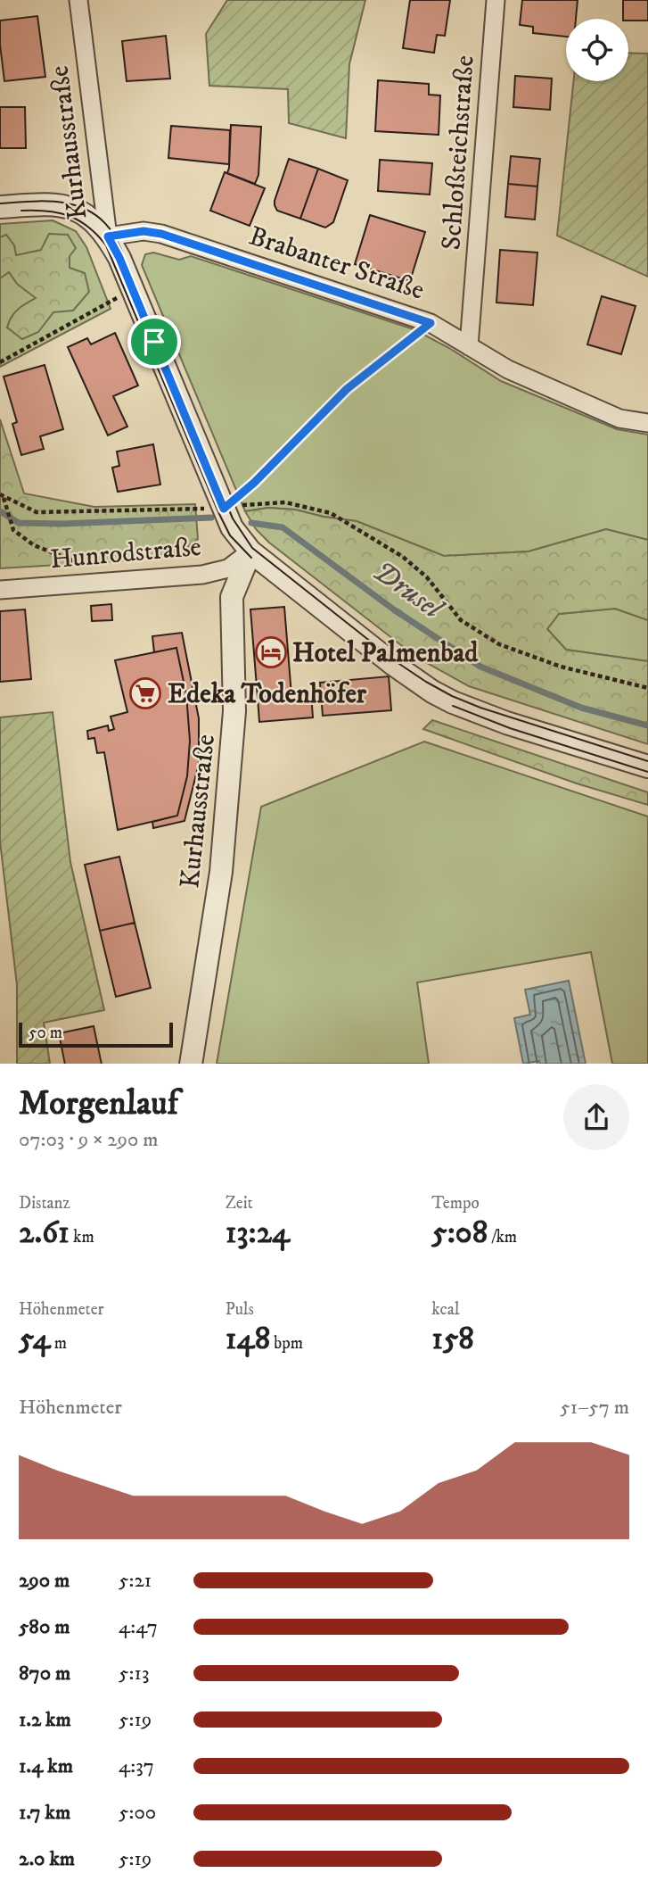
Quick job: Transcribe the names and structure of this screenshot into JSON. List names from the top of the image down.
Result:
{
  "streets": {
    "street": [
      "Kurhausstraße",
      "Schloßteichstraße",
      "Brabanter Straße",
      "Hunrodstraße"
    ]
  },
  "crossings": [
    ["Kurhausstraße", "Brabanter Straße"],
    ["Kurhausstraße", "Hunrodstraße"],
    ["Schloßteichstraße", "Brabanter Straße"]
  ],
  "water": ["Drusel"],
  "places": {
    "hotel": ["Hotel Palmenbad"],
    "supermarket": ["Edeka Todenhöfer"]
  },
  "scale_bar": "50 m",
  "page": {
    "scale": "50 m",
    "heading": ["Morgenlauf", "07:03 · 9 × 290 m"],
    "stats": [
      ["Distanz", "2.61 km"],
      ["Zeit", "13:24"],
      ["Tempo", "5:08 /km"],
      ["Höhenmeter", "54 m"],
      ["Puls", "148 bpm"],
      ["kcal", "158"]
    ],
    "chart": ["Höhenmeter", "51–57 m"],
    "list": [
      {
        "name": "290 m",
        "note": "5:21"
      },
      {
        "name": "580 m",
        "note": "4:47"
      },
      {
        "name": "870 m",
        "note": "5:13"
      },
      {
        "name": "1.2 km",
        "note": "5:19"
      },
      {
        "name": "1.4 km",
        "note": "4:37"
      },
      {
        "name": "1.7 km",
        "note": "5:00"
      },
      {
        "name": "2.0 km",
        "note": "5:19"
      }
    ]
  }
}
